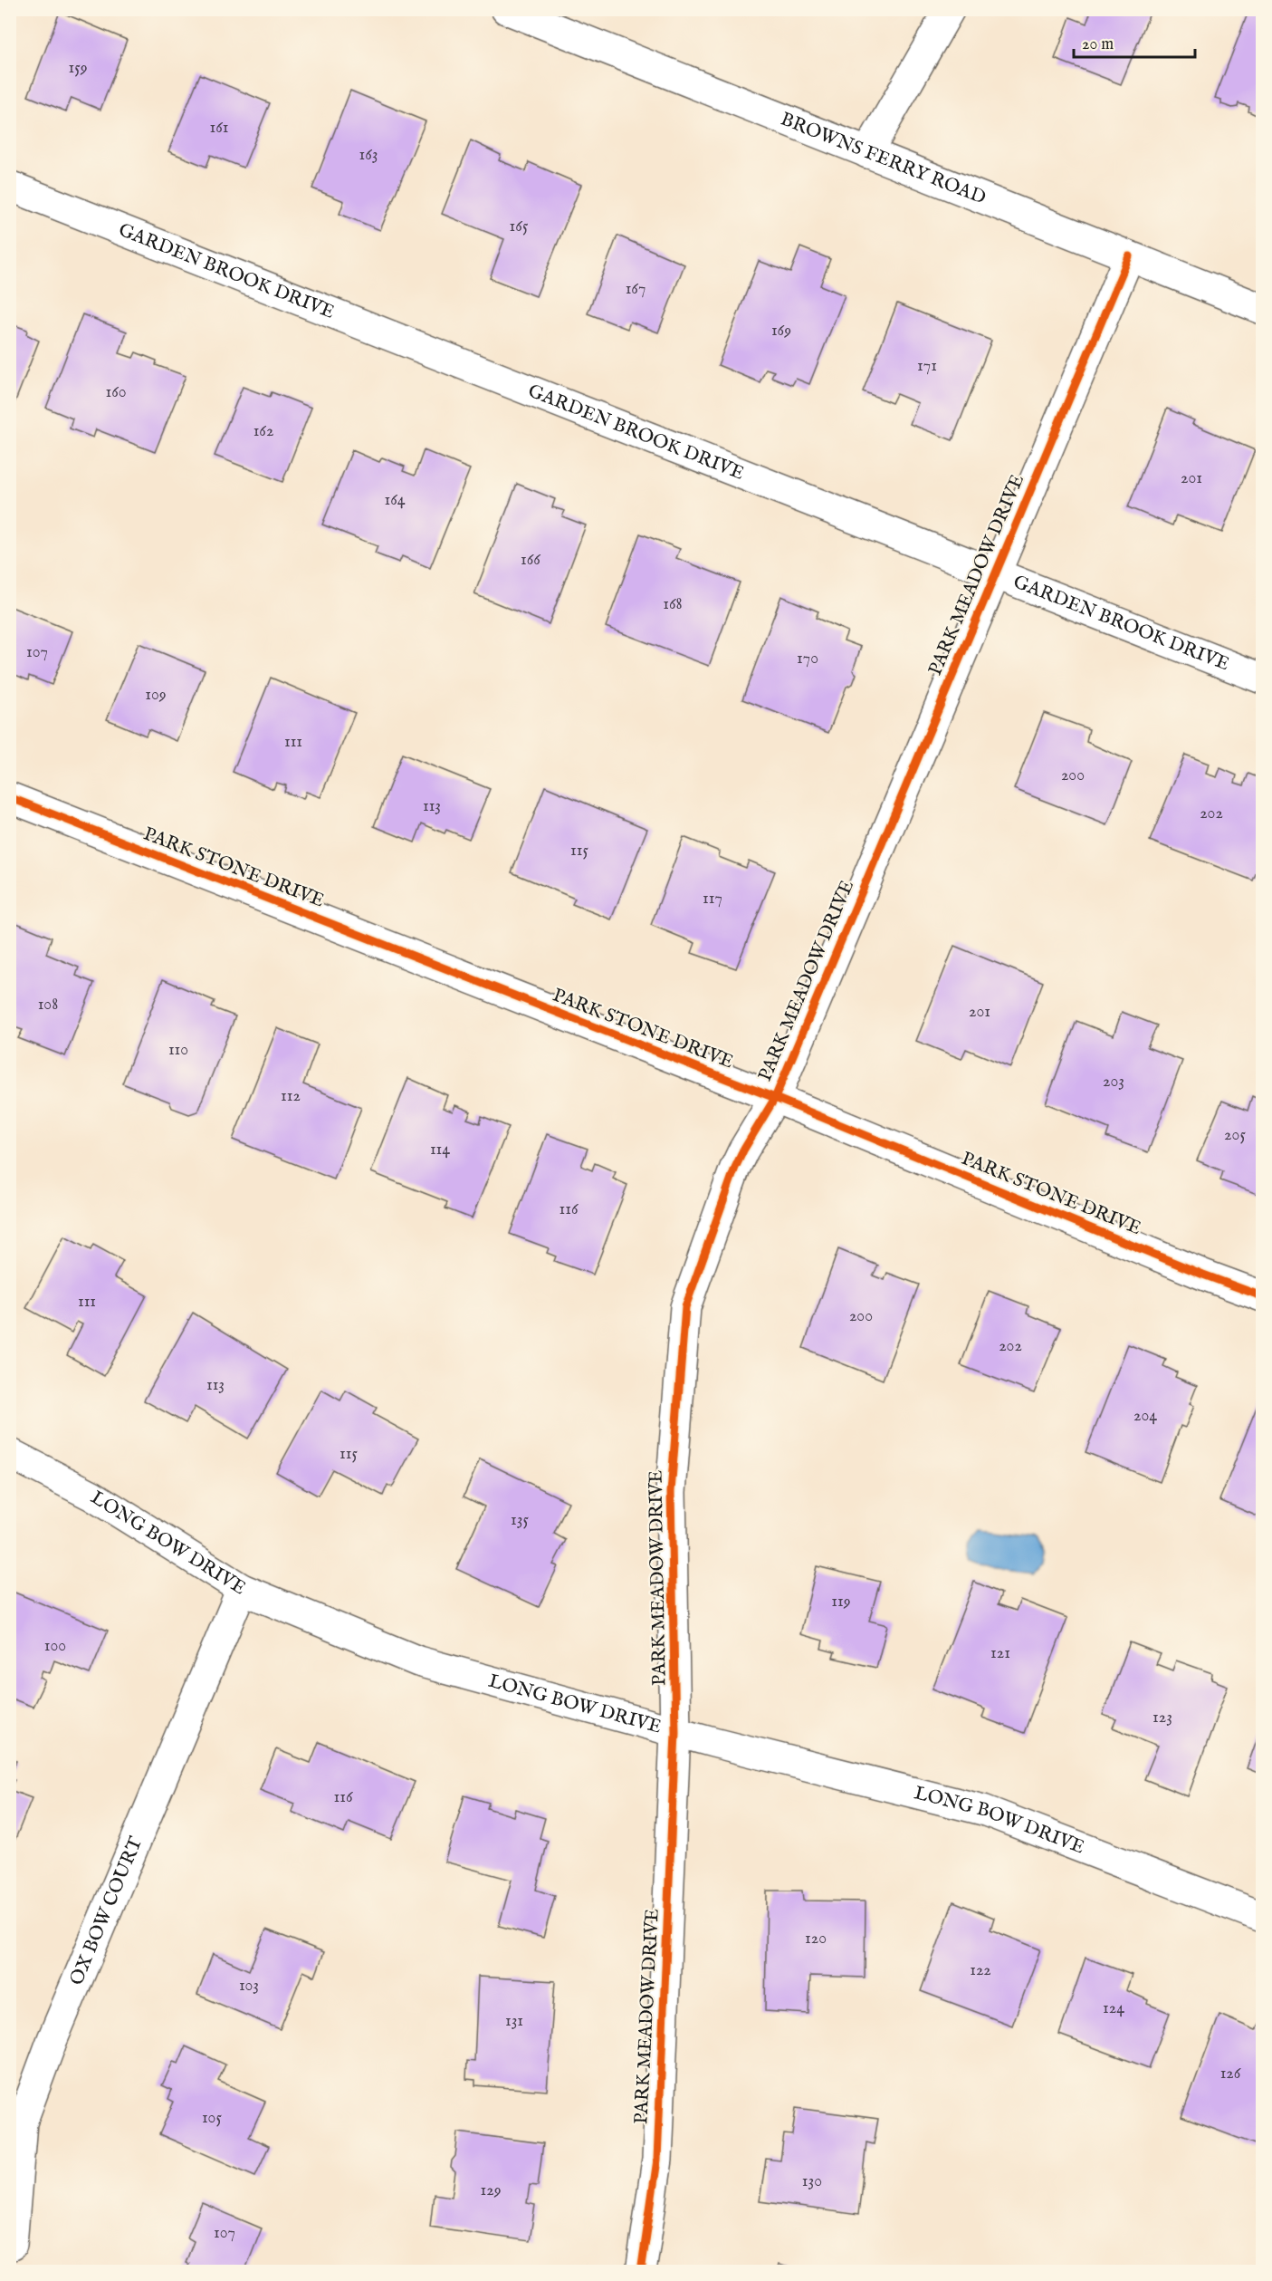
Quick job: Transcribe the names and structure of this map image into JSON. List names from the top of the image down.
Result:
{
  "streets": {
    "street": [
      "BROWNS FERRY ROAD",
      "GARDEN BROOK DRIVE",
      "PARK MEADOW DRIVE",
      "PARK STONE DRIVE",
      "LONG BOW DRIVE",
      "OX BOW COURT"
    ]
  },
  "crossings": [
    ["BROWNS FERRY ROAD", "PARK MEADOW DRIVE"],
    ["GARDEN BROOK DRIVE", "PARK MEADOW DRIVE"],
    ["PARK MEADOW DRIVE", "PARK STONE DRIVE"],
    ["PARK MEADOW DRIVE", "LONG BOW DRIVE"],
    ["LONG BOW DRIVE", "OX BOW COURT"]
  ],
  "house_numbers": [
    "159",
    "161",
    "163",
    "165",
    "167",
    "169",
    "171",
    "160",
    "162",
    "201",
    "164",
    "166",
    "168",
    "107",
    "170",
    "109",
    "111",
    "200",
    "113",
    "202",
    "115",
    "117",
    "108",
    "201",
    "110",
    "203",
    "112",
    "205",
    "114",
    "116",
    "111",
    "200",
    "202",
    "113",
    "204",
    "115",
    "135",
    "119",
    "100",
    "121",
    "123",
    "116",
    "120",
    "122",
    "103",
    "124",
    "131",
    "126",
    "105",
    "130",
    "129",
    "107"
  ],
  "scale_bar": "20 m"
}
